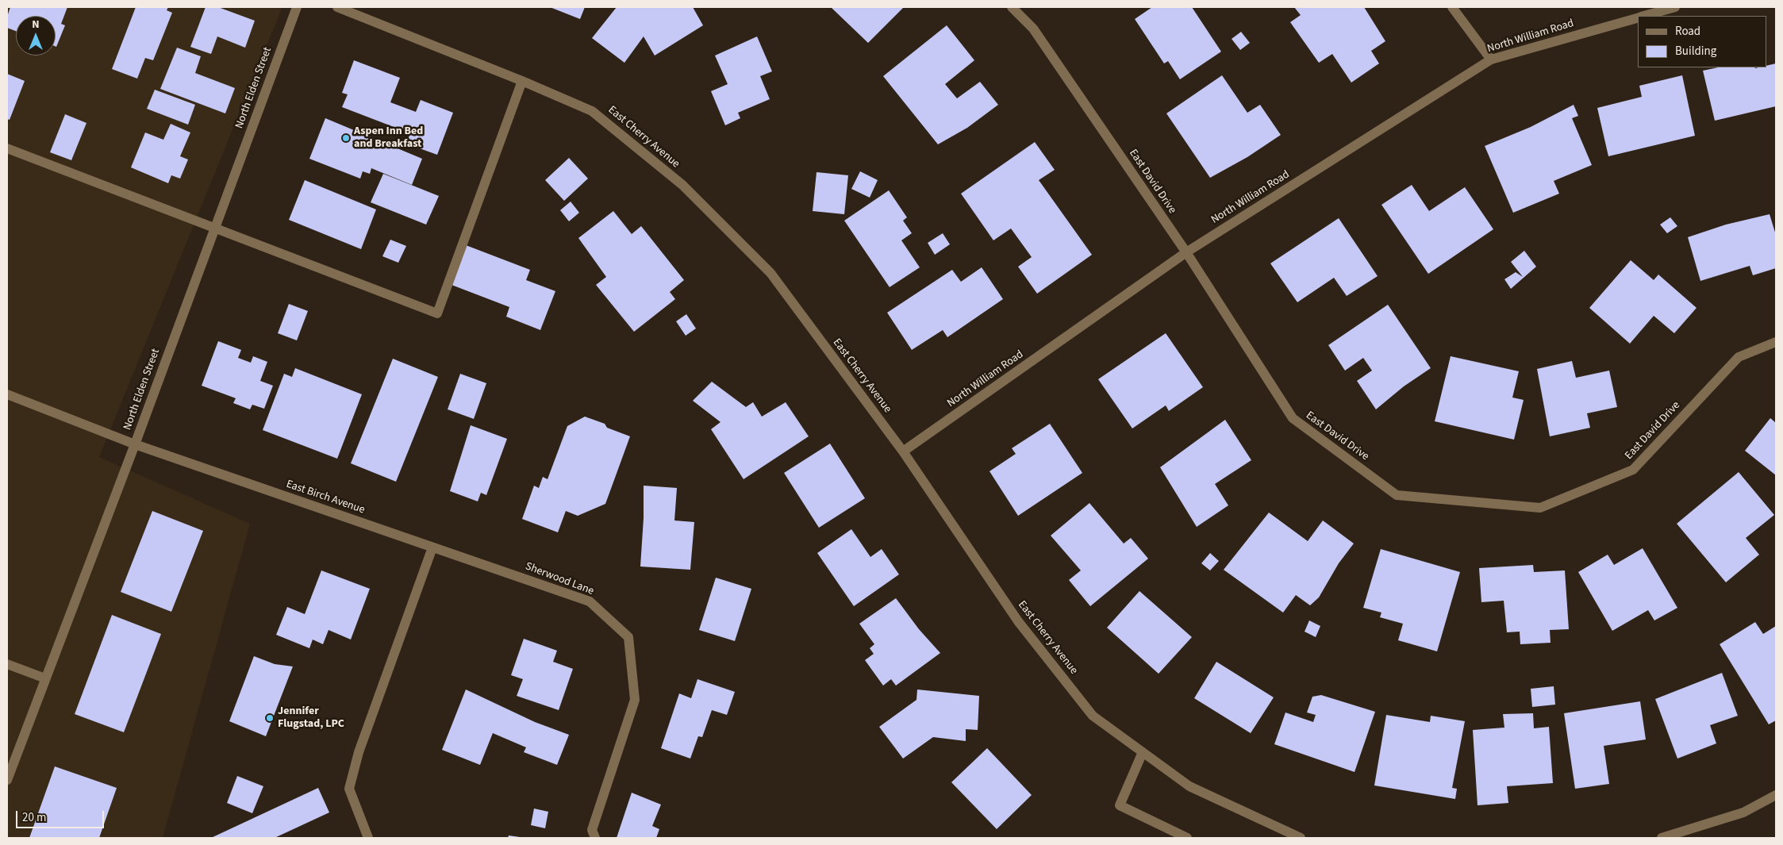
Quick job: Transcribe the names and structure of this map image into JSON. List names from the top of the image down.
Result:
{
  "streets": {
    "street": [
      "North William Road",
      "North Elden Street",
      "East Cherry Avenue",
      "East David Drive",
      "East Birch Avenue",
      "Sherwood Lane"
    ]
  },
  "crossings": [
    ["North William Road", "East Cherry Avenue"],
    ["North William Road", "East David Drive"],
    ["North Elden Street", "East Birch Avenue"],
    ["East Birch Avenue", "Sherwood Lane"]
  ],
  "places": ["Aspen Inn Bed and Breakfast", "Jennifer Flugstad, LPC"],
  "legend": ["Road", "Building"],
  "scale_bar": "20 m",
  "north": "top"
}
